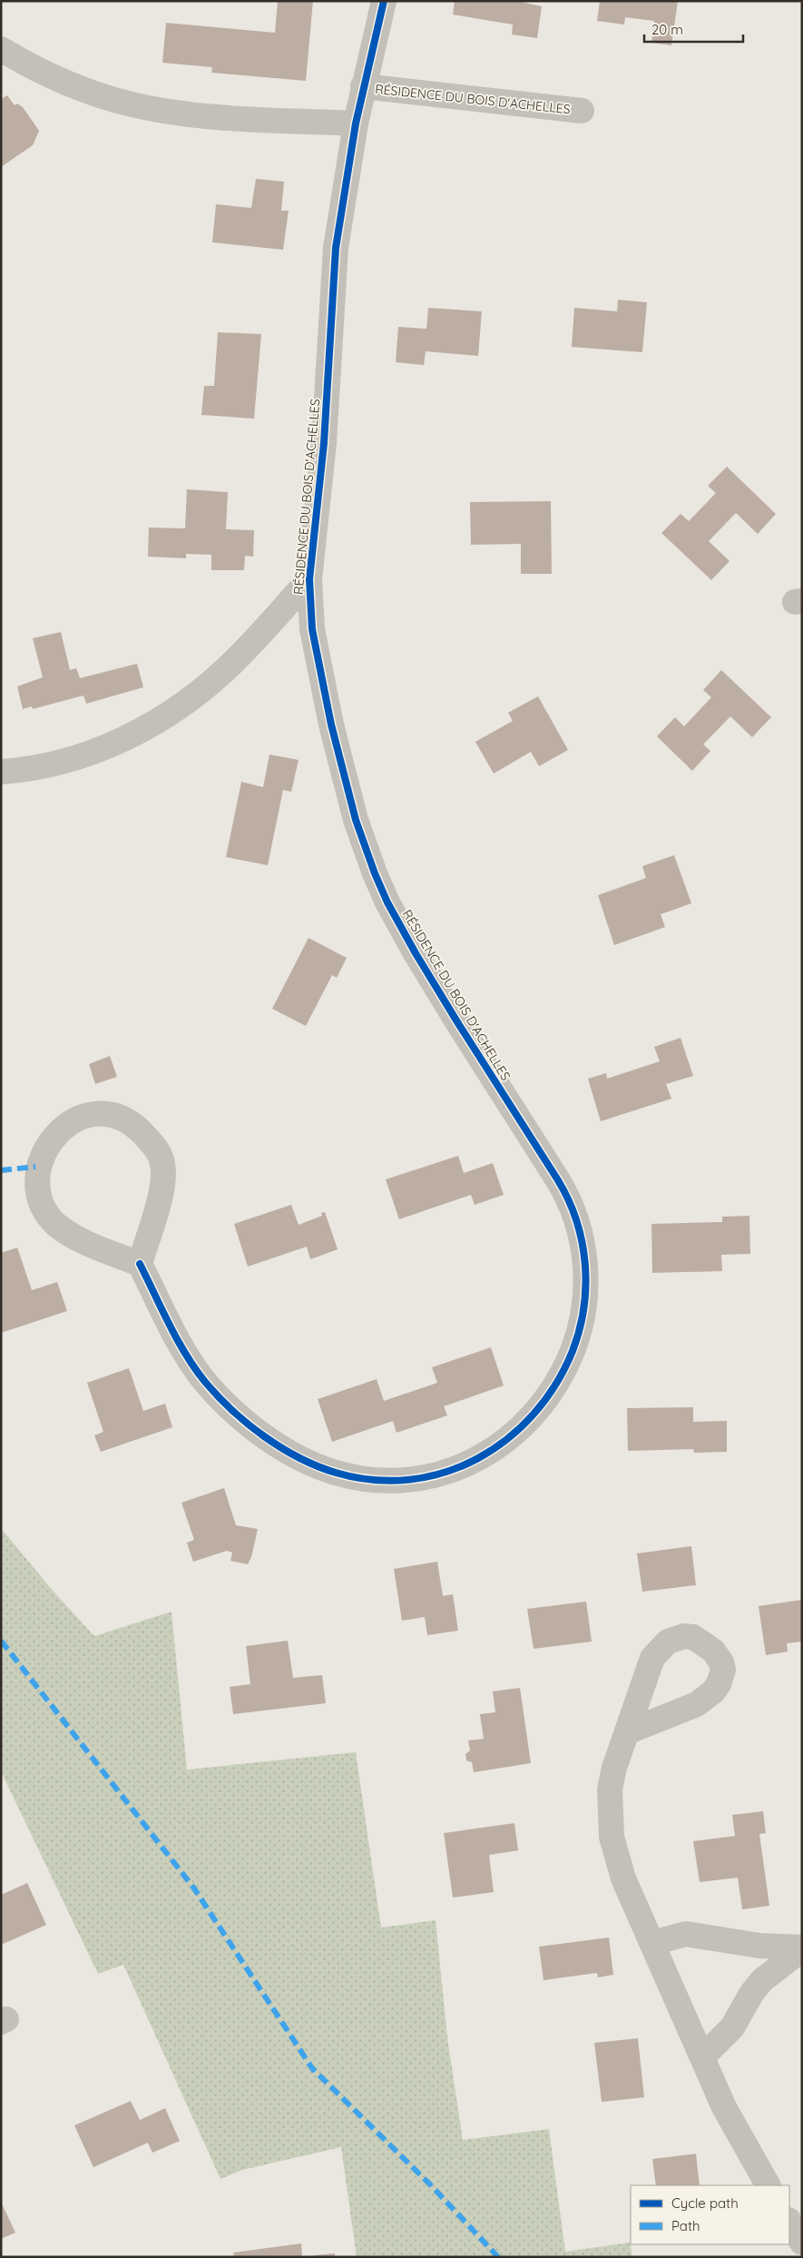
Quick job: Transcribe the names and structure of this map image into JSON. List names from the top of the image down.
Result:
{
  "streets": {
    "street": ["RÉSIDENCE DU BOIS D'ACHELLES"]
  },
  "legend": ["Cycle path", "Path"],
  "scale_bar": "20 m"
}
